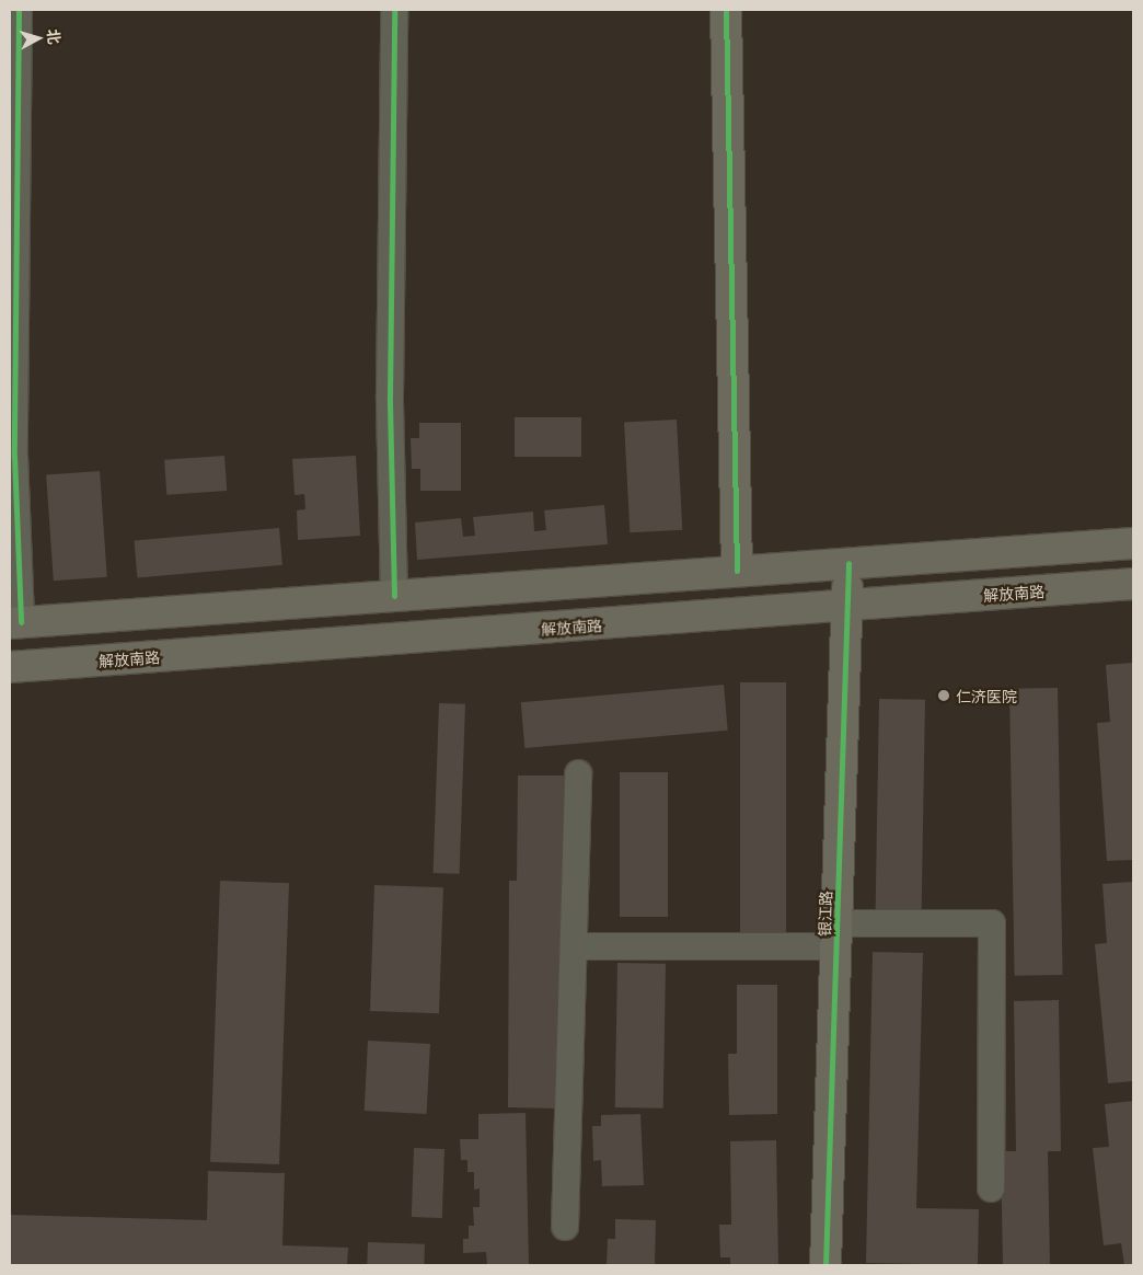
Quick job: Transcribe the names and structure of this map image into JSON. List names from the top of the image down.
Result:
{
  "streets": {
    "main road": ["解放南路", "银江路"]
  },
  "crossings": [
    ["解放南路", "银江路"]
  ],
  "places": ["仁济医院"],
  "north": "right"
}
